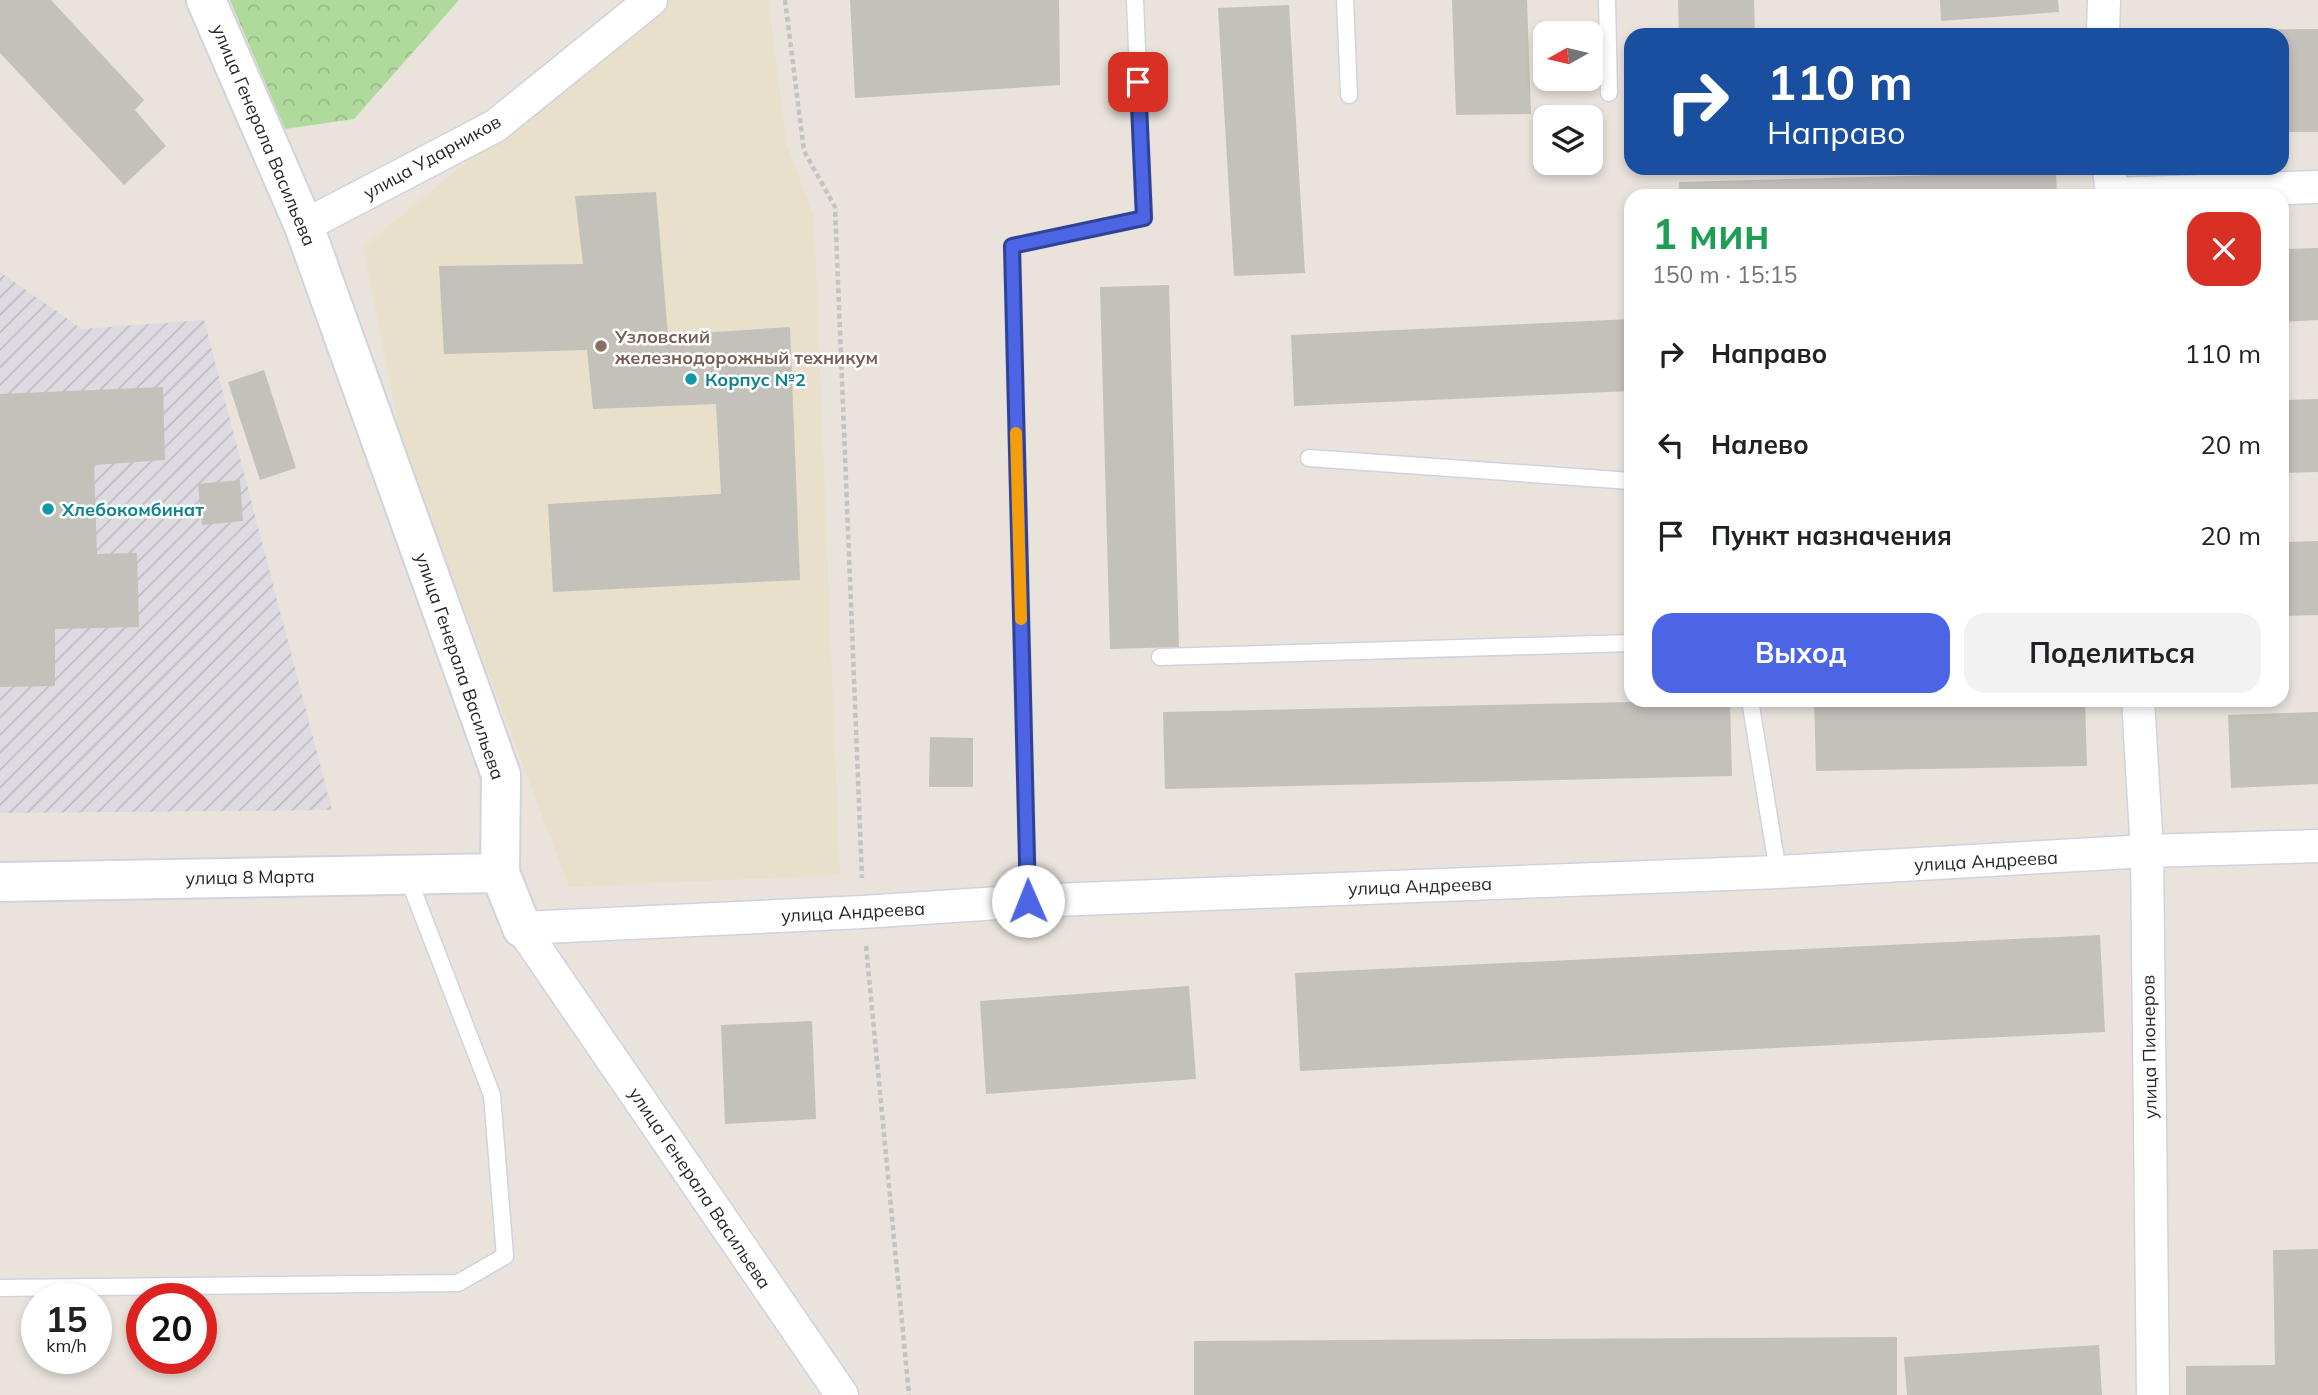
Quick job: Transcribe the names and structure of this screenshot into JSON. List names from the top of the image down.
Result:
{
  "streets": {
    "main road": ["улица Генерала Васильева", "улица 8 Марта"],
    "street": ["улица Ударников", "улица Андреева", "улица Пионеров"]
  },
  "crossings": [
    ["улица Генерала Васильева", "улица Ударников"],
    ["улица Генерала Васильева", "улица Андреева"],
    ["улица Генерала Васильева", "улица 8 Марта"],
    ["улица Андреева", "улица Пионеров"]
  ],
  "places": ["Узловский железнодорожный техникум", "Корпус №2", "Хлебокомбинат"],
  "north": "left",
  "page": {
    "turn": ["110 m", "Направо"],
    "heading": ["1 мин", "150 m · 15:15"],
    "list": [
      {
        "name": "Направо",
        "value": "110 m"
      },
      {
        "name": "Налево",
        "value": "20 m"
      },
      {
        "name": "Пункт назначения",
        "value": "20 m"
      }
    ],
    "buttons": ["Выход", "Поделиться"],
    "speed": "15 km/h",
    "limit": "20"
  }
}
